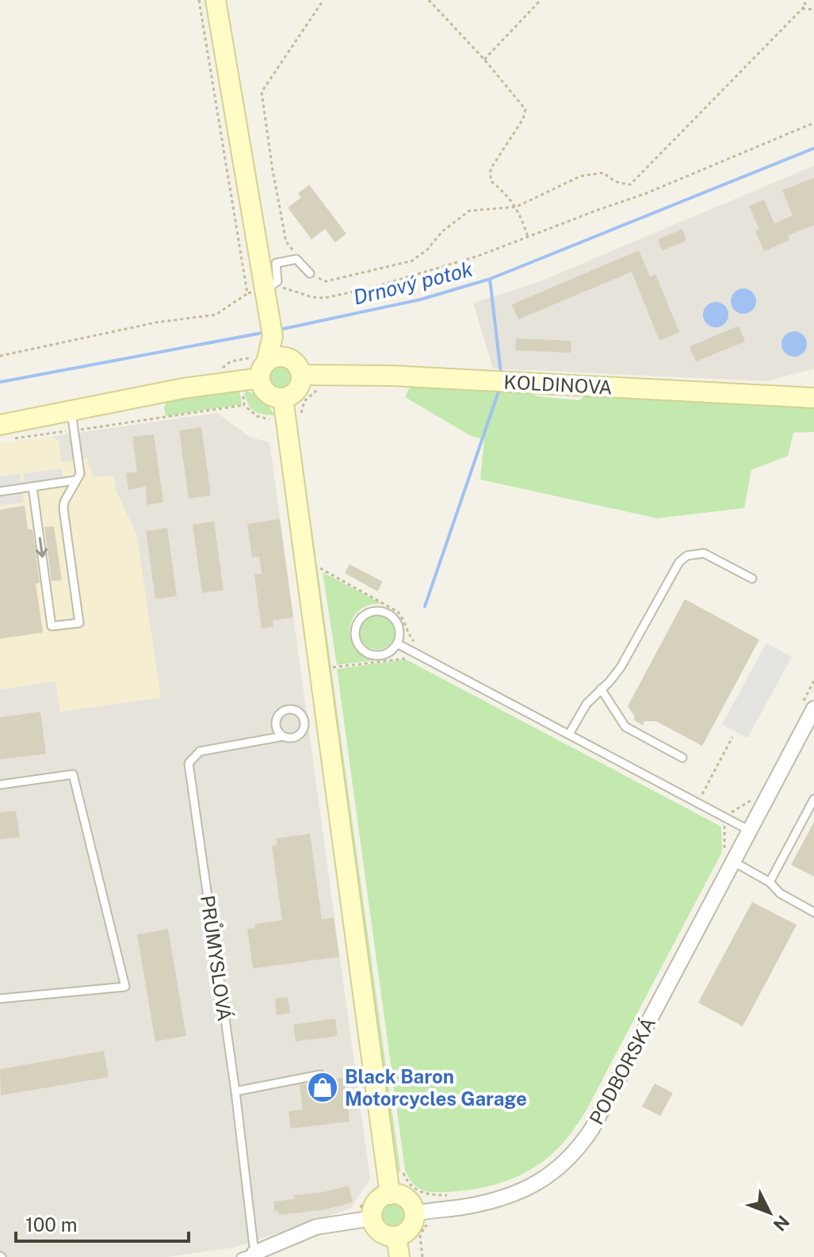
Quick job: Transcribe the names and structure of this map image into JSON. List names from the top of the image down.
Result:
{
  "streets": {
    "main road": ["KOLDINOVA"],
    "street": ["PRŮMYSLOVÁ", "PODBORSKÁ"]
  },
  "water": ["Drnový potok"],
  "places": {
    "shop": ["Black Baron Motorcycles Garage"]
  },
  "scale_bar": "100 m",
  "north": "bottom right"
}
